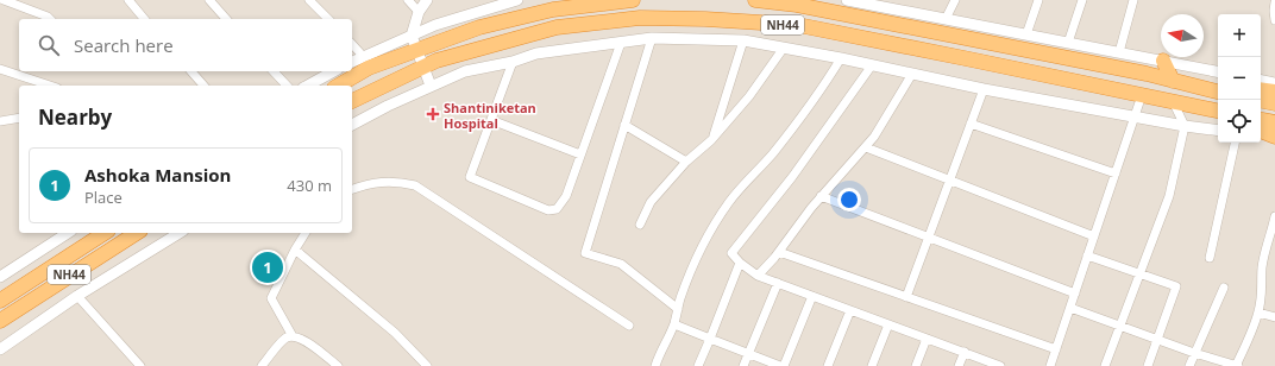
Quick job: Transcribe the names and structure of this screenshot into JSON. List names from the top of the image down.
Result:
{
  "streets": {
    "highway": ["NH44"]
  },
  "places": {
    "health": ["Shantiniketan Hospital"]
  },
  "north": "left",
  "page": {
    "map_buttons": ["+", "−"],
    "search": "Search here",
    "heading": "Nearby",
    "list": [
      {
        "mark": "1",
        "name": "Ashoka Mansion",
        "note": "Place",
        "value": "430 m"
      }
    ],
    "pins": "1"
  }
}
